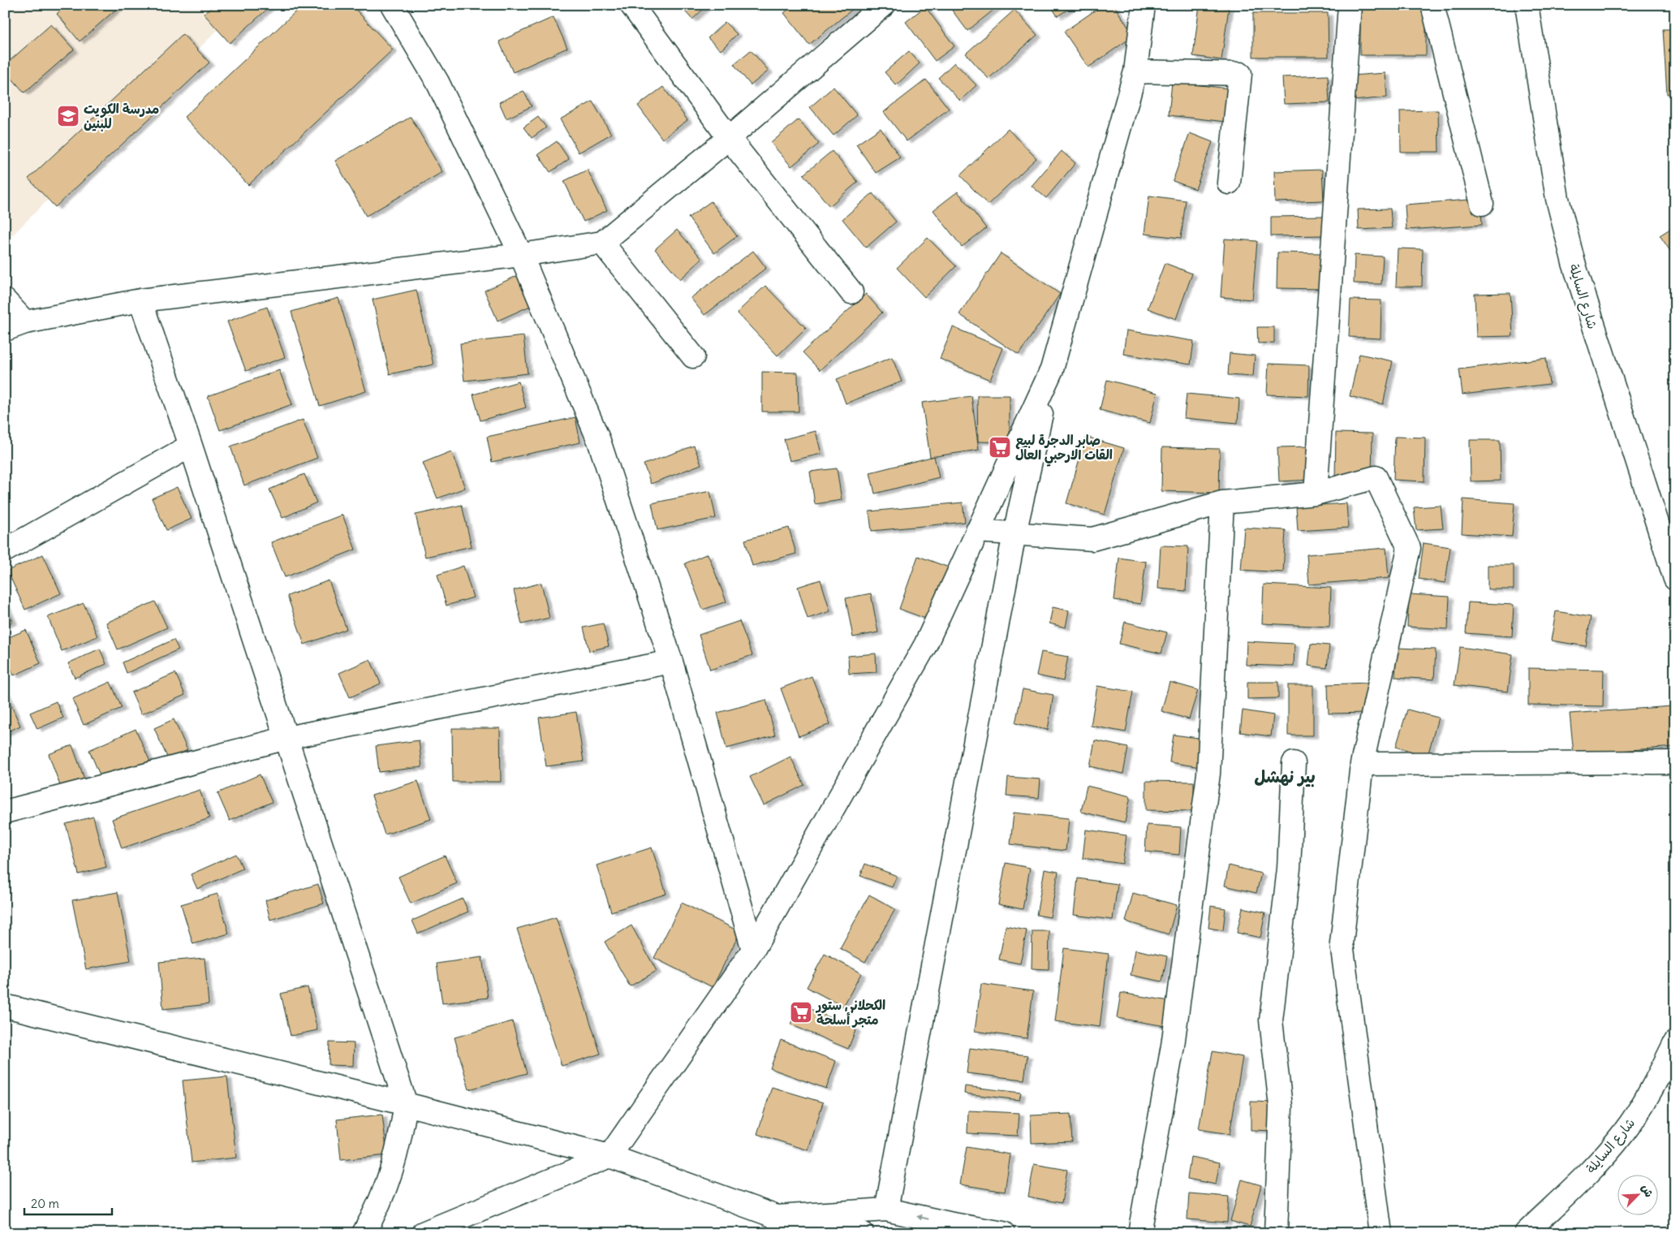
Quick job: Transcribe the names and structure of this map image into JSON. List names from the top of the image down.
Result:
{
  "streets": {
    "street": ["شارع السايلة"]
  },
  "districts": ["بير نهشل"],
  "places": {
    "school or university": ["مدرسة الكويت للبنين"],
    "supermarket": ["صابر الدجرة لبيع القات الارحبي العال", "الكحلاني ستور متجر أسلحة"]
  },
  "scale_bar": "20 m",
  "north": "top right"
}
